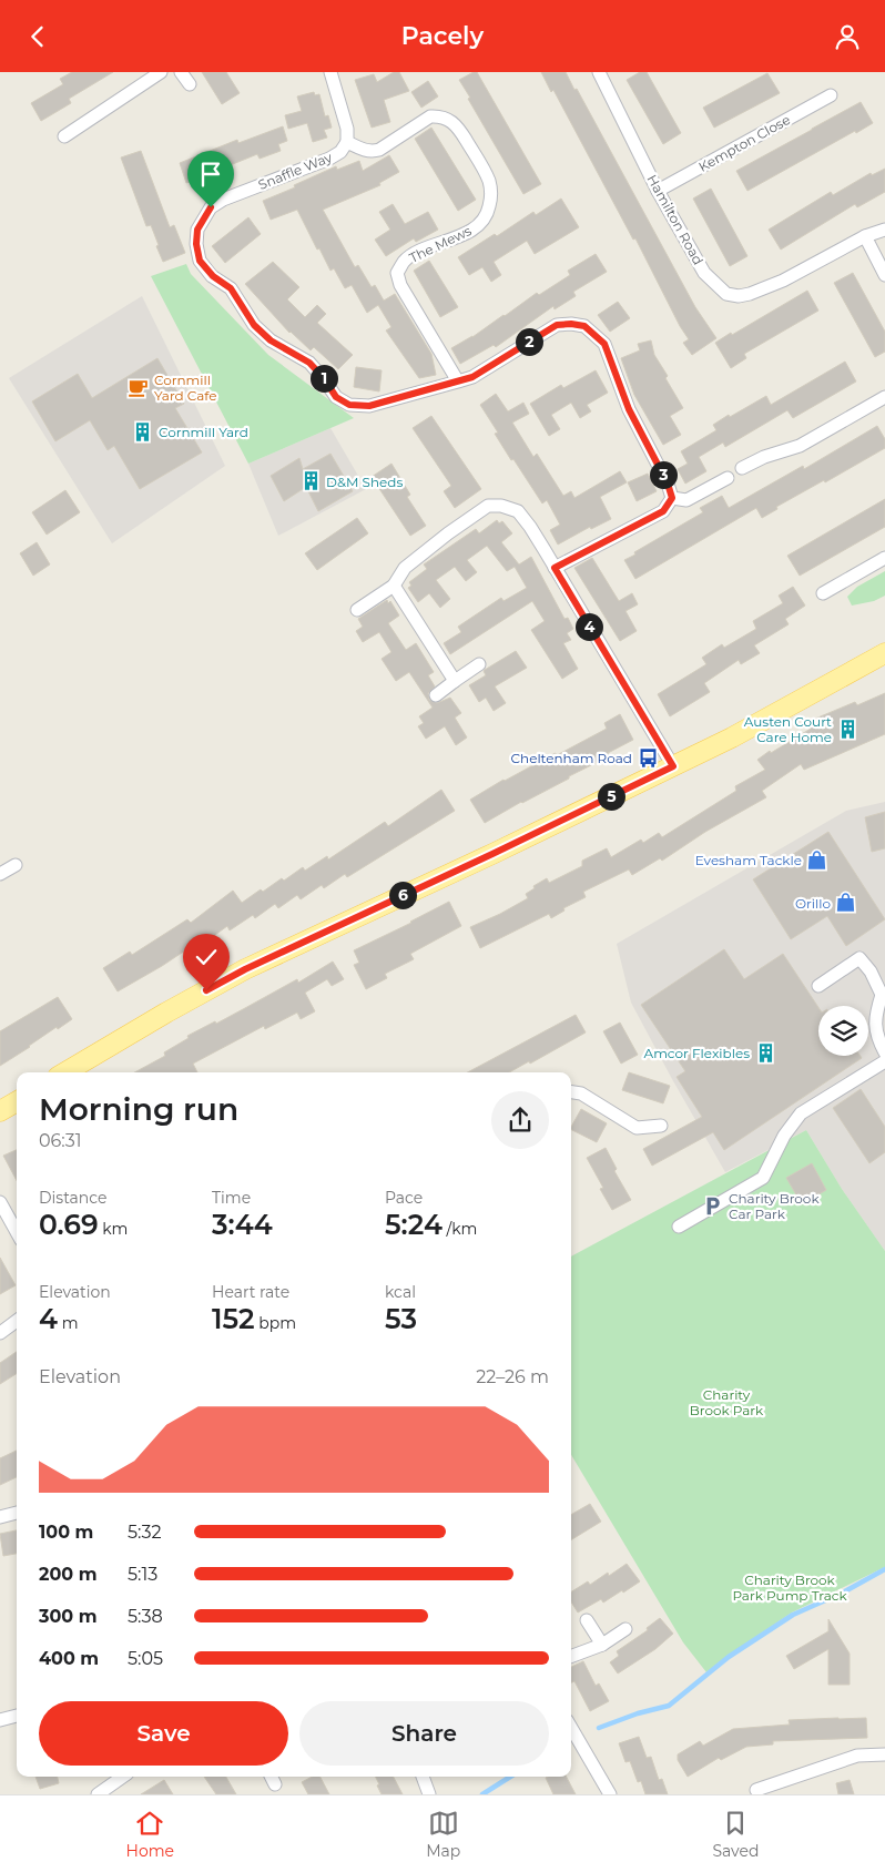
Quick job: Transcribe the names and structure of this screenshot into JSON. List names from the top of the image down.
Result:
{
  "streets": {
    "street": [
      "Kempton Close",
      "Snaffle Way",
      "Hamilton Road",
      "The Mews"
    ]
  },
  "crossings": [
    ["Kempton Close", "Hamilton Road"],
    ["Snaffle Way", "The Mews"]
  ],
  "parks": ["Charity Brook Park", "Charity Brook Park Pump Track"],
  "places": {
    "cafe": ["Cornmill Yard Cafe"],
    "building": [
      "Cornmill Yard",
      "D&M Sheds",
      "Austen Court Care Home",
      "Amcor Flexibles"
    ],
    "bus stop": ["Cheltenham Road"],
    "shop": ["Evesham Tackle", "Orillo"],
    "parking": ["Charity Brook Car Park"]
  },
  "page": {
    "header": "Pacely",
    "pins": [
      "2",
      "1",
      "3",
      "4",
      "5",
      "6"
    ],
    "heading": ["Morning run", "06:31"],
    "stats": [
      ["Distance", "0.69 km"],
      ["Time", "3:44"],
      ["Pace", "5:24 /km"],
      ["Elevation", "4 m"],
      ["Heart rate", "152 bpm"],
      ["kcal", "53"]
    ],
    "chart": ["Elevation", "22–26 m"],
    "list": [
      {
        "name": "100 m",
        "note": "5:32"
      },
      {
        "name": "200 m",
        "note": "5:13"
      },
      {
        "name": "300 m",
        "note": "5:38"
      },
      {
        "name": "400 m",
        "note": "5:05"
      }
    ],
    "buttons": ["Save", "Share"],
    "tabs": ["Home", "Map", "Saved"]
  }
}
